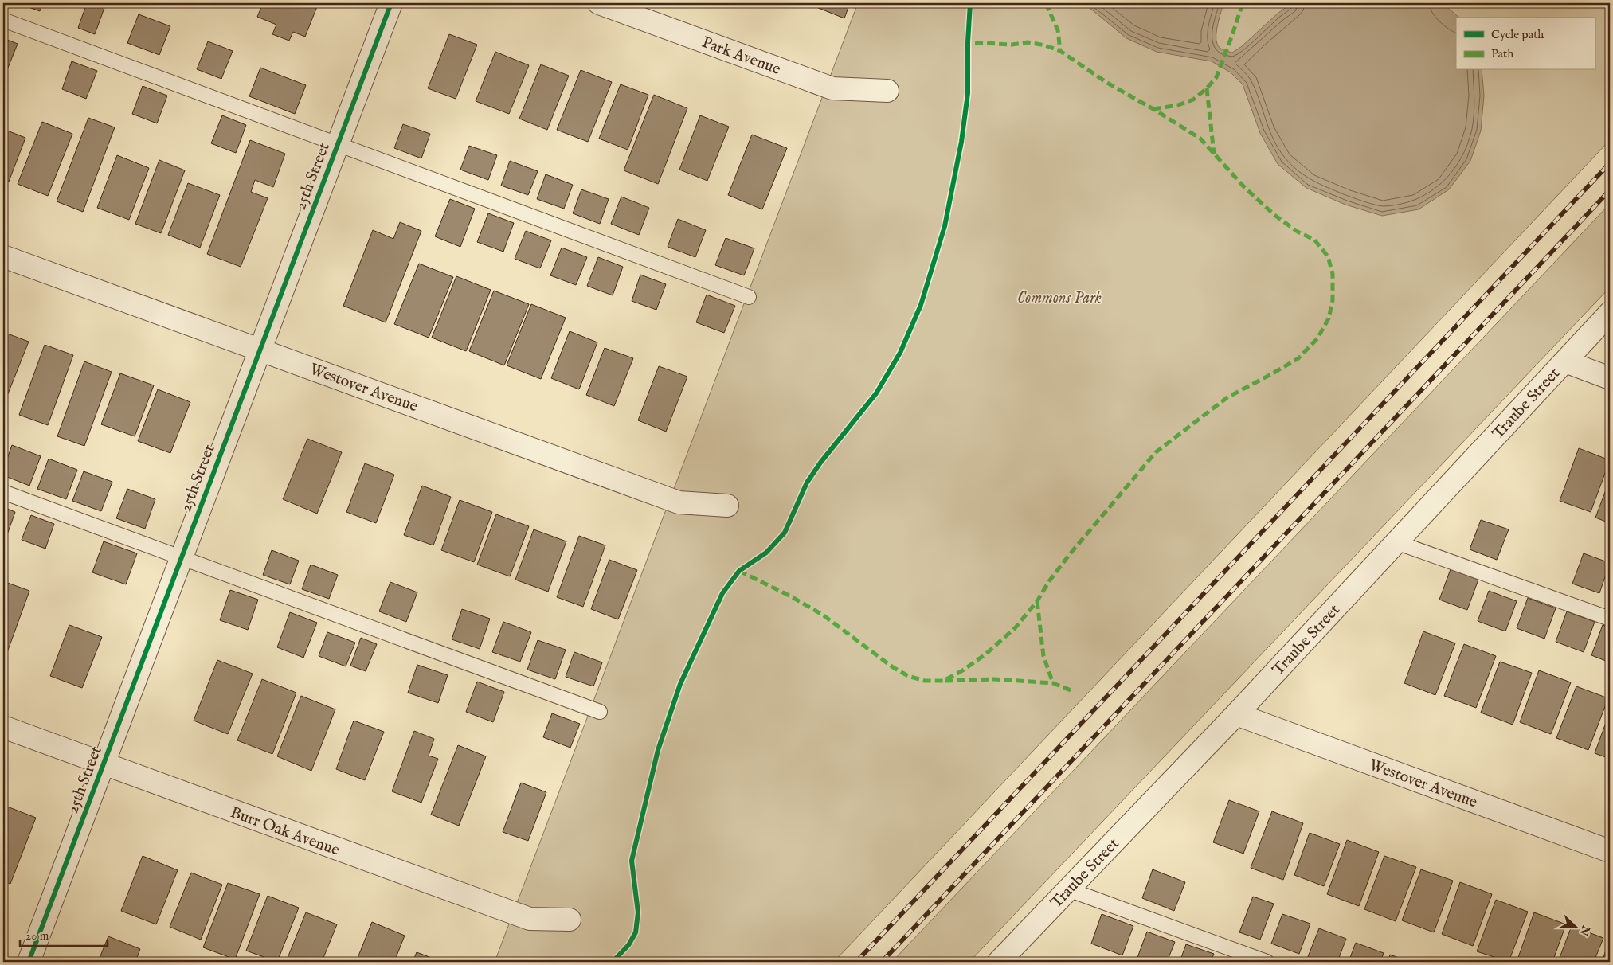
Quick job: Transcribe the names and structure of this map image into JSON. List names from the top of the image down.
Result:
{
  "streets": {
    "street": [
      "Park Avenue",
      "25th Street",
      "Westover Avenue",
      "Traube Street",
      "Burr Oak Avenue"
    ]
  },
  "crossings": [
    ["25th Street", "Westover Avenue"],
    ["25th Street", "Burr Oak Avenue"],
    ["Westover Avenue", "Traube Street"]
  ],
  "parks": ["Commons Park"],
  "legend": ["Cycle path", "Path"],
  "scale_bar": "20 m",
  "north": "right"
}
